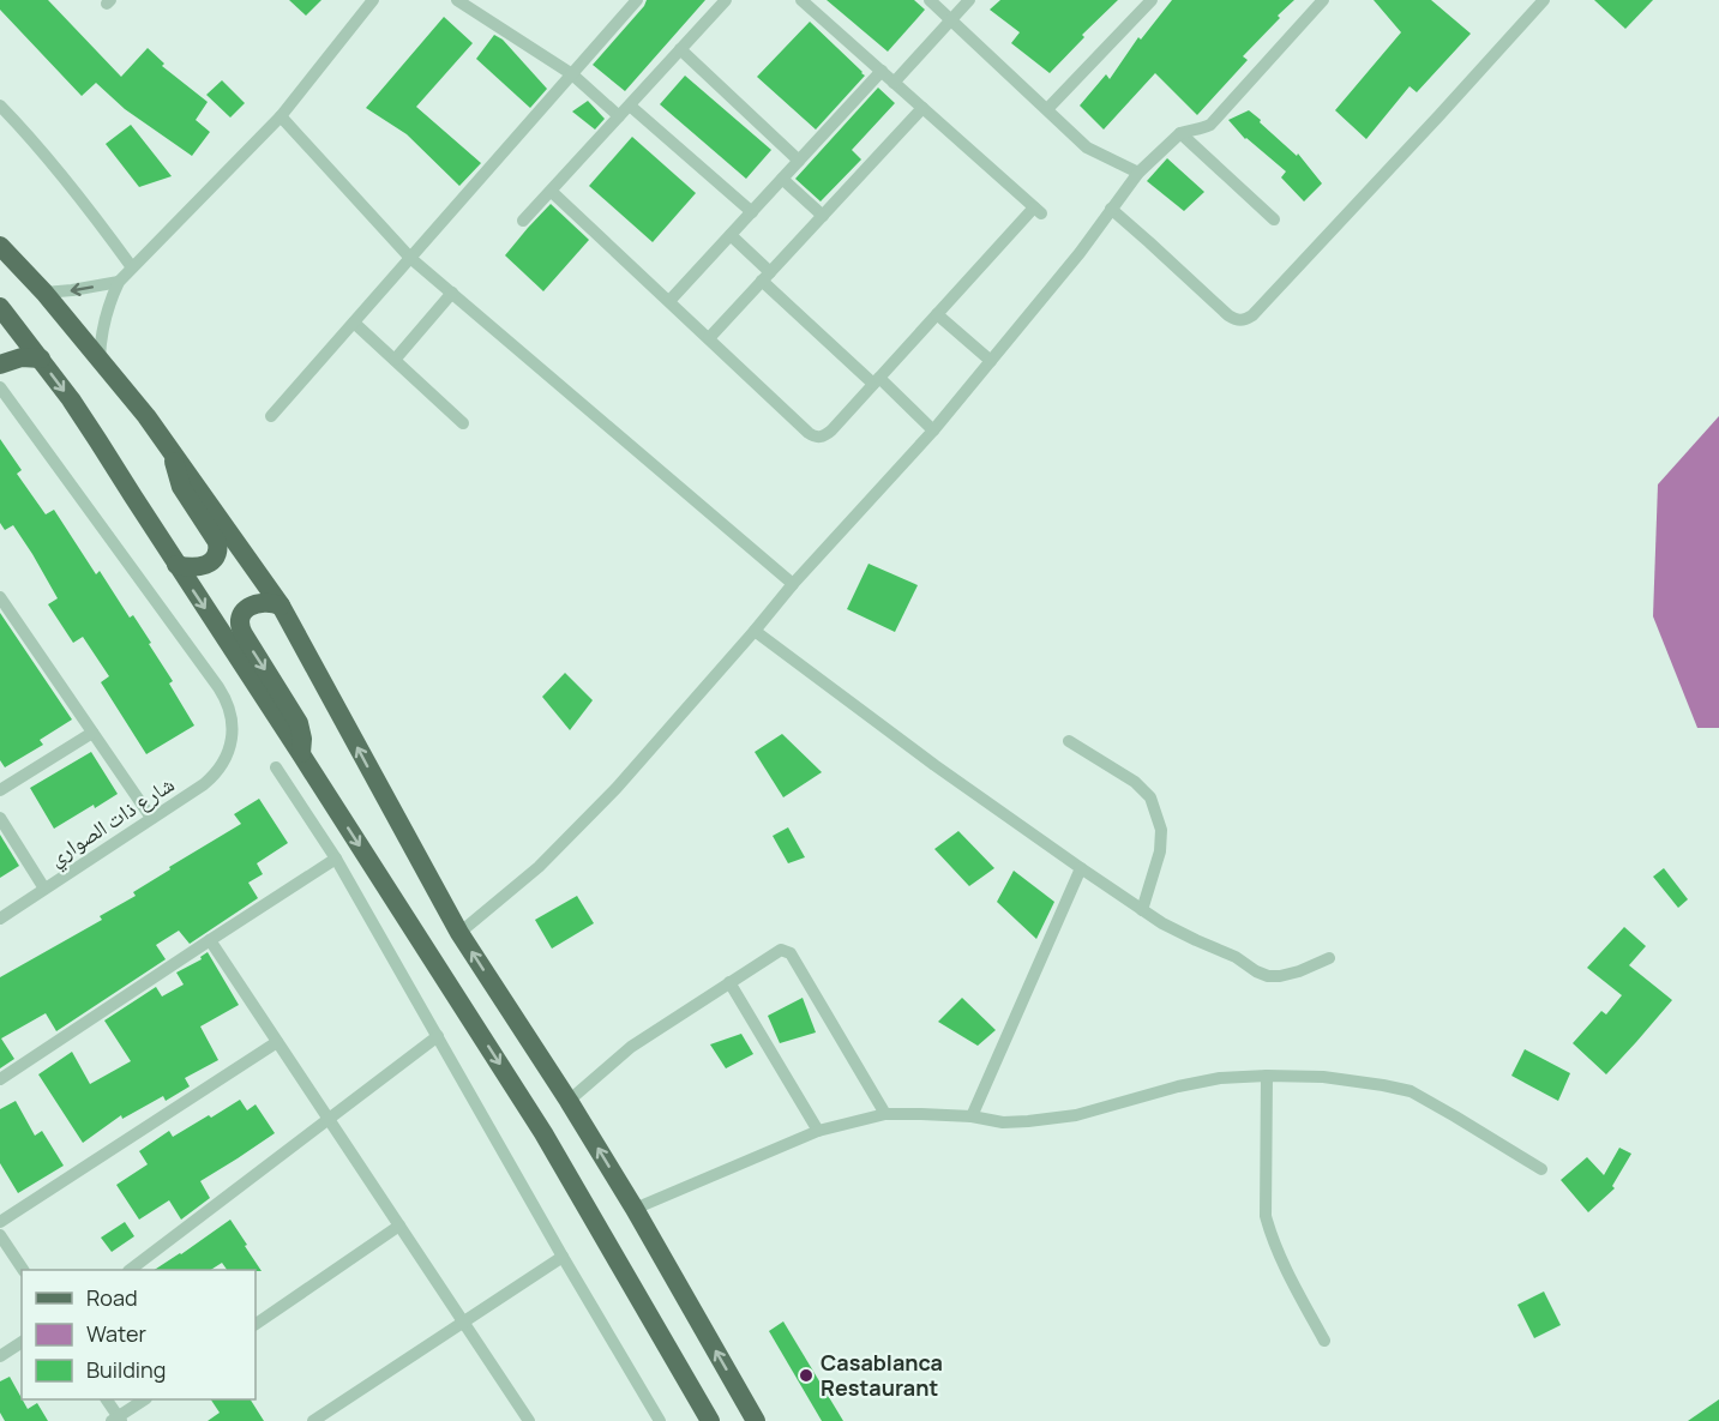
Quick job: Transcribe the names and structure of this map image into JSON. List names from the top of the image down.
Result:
{
  "streets": {
    "street": ["شارع ذات الصواري"]
  },
  "places": ["Casablanca Restaurant"],
  "legend": ["Road", "Water", "Building"]
}
